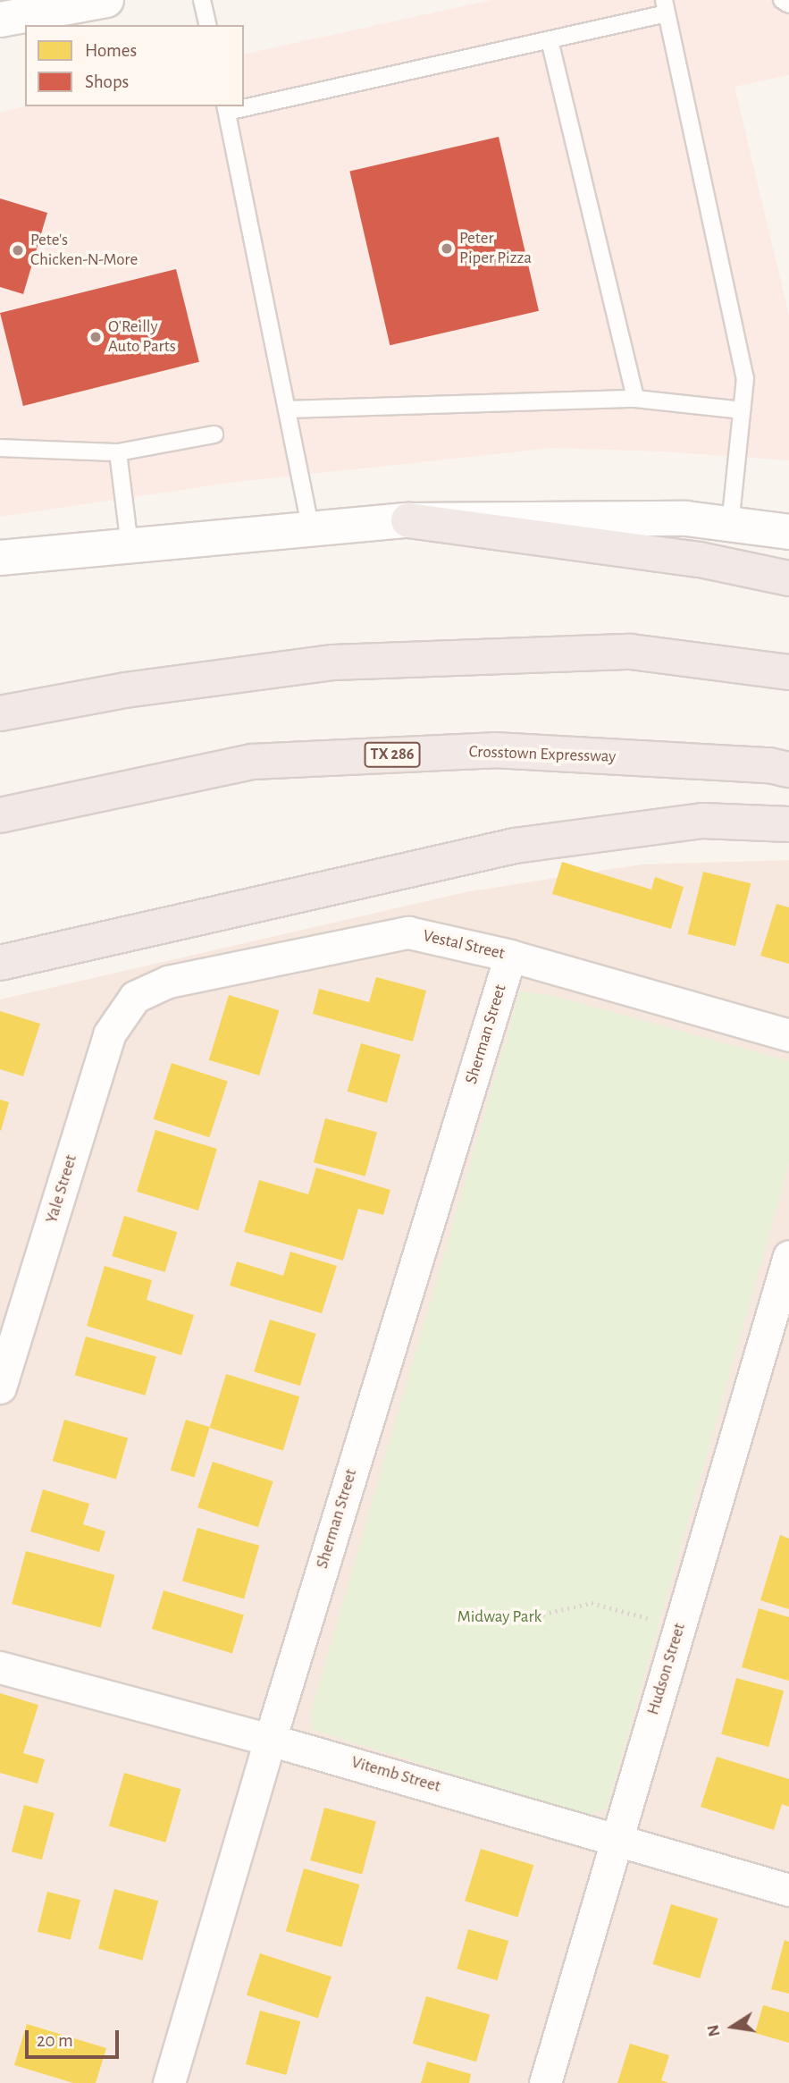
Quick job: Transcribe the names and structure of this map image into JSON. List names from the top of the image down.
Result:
{
  "streets": {
    "highway": ["TX 286", "Crosstown Expressway"],
    "street": [
      "Vestal Street",
      "Sherman Street",
      "Yale Street",
      "Hudson Street",
      "Vitemb Street"
    ]
  },
  "crossings": [
    ["Vestal Street", "Sherman Street"],
    ["Vestal Street", "Yale Street"],
    ["Sherman Street", "Vitemb Street"],
    ["Hudson Street", "Vitemb Street"]
  ],
  "parks": ["Midway Park"],
  "places": ["Peter Piper Pizza", "Pete's Chicken-N-More", "O'Reilly Auto Parts"],
  "legend": ["Homes", "Shops"],
  "scale_bar": "20 m",
  "north": "left"
}
